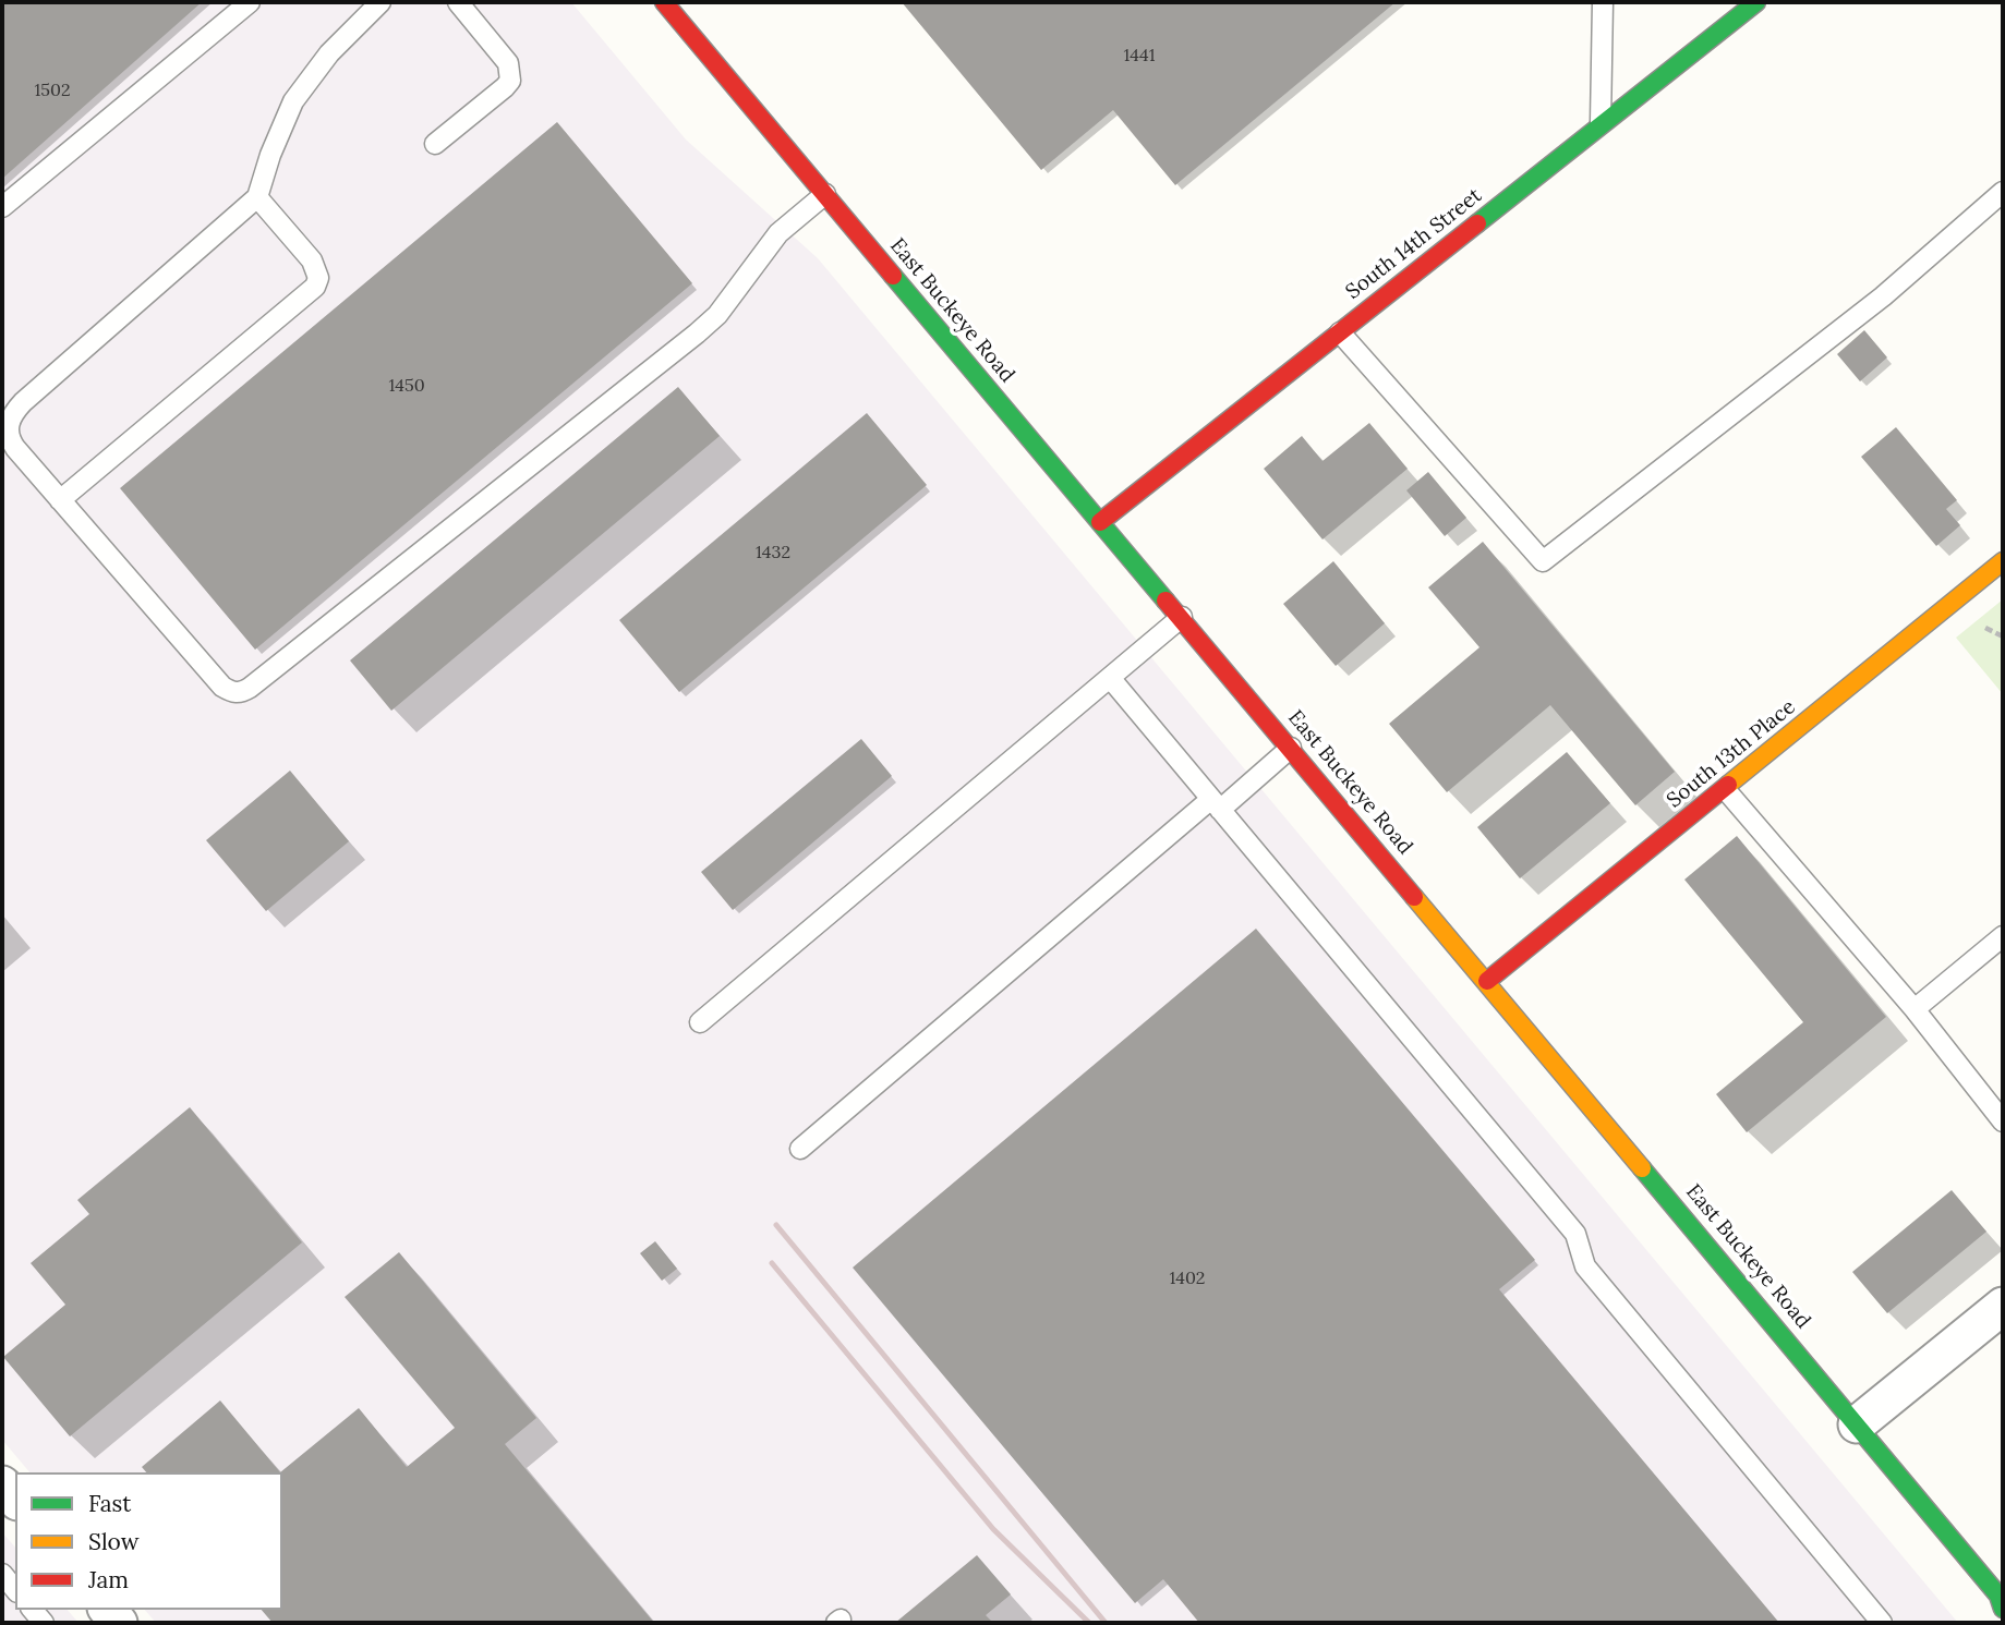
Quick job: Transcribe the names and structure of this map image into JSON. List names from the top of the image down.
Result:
{
  "streets": {
    "main road": ["South 14th Street", "East Buckeye Road", "South 13th Place"]
  },
  "crossings": [
    ["South 14th Street", "East Buckeye Road"],
    ["East Buckeye Road", "South 13th Place"]
  ],
  "house_numbers": [
    "1441",
    "1502",
    "1450",
    "1432",
    "1402"
  ],
  "legend": ["Fast", "Slow", "Jam"]
}
